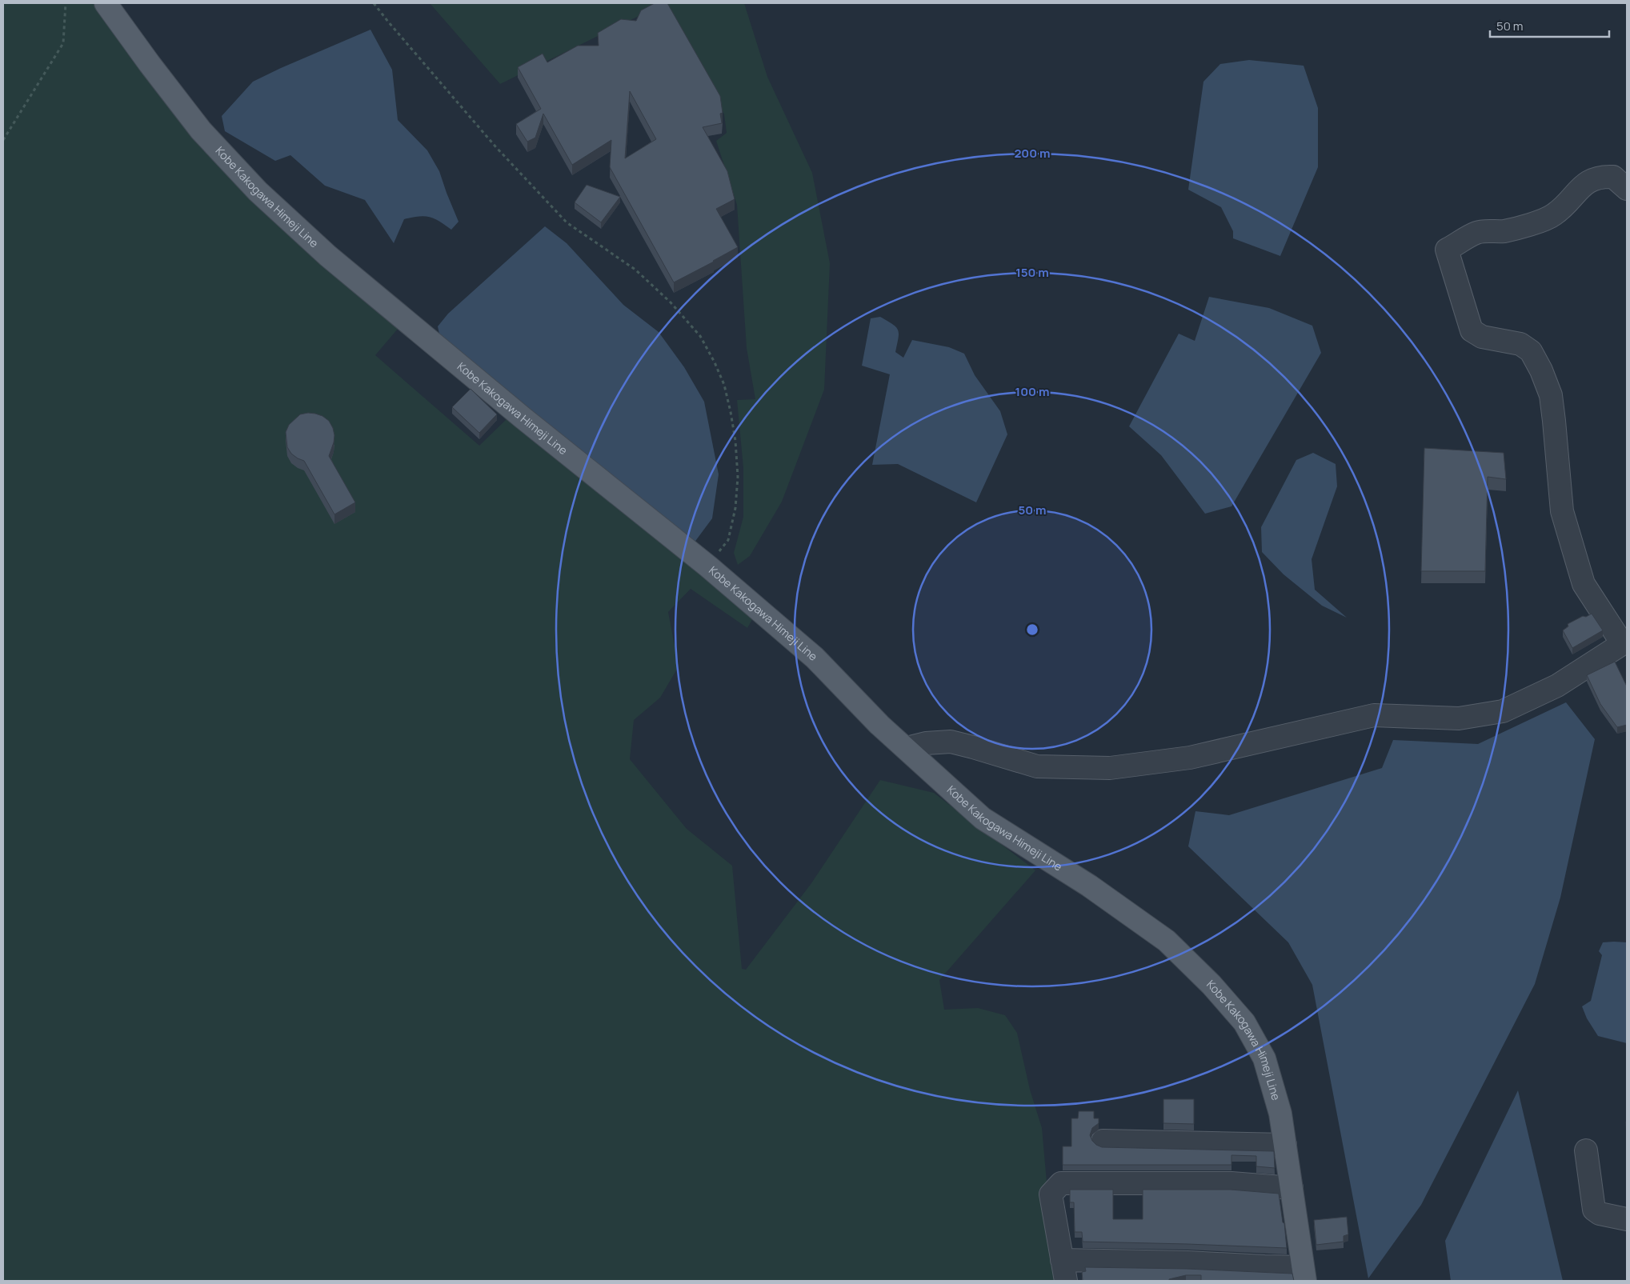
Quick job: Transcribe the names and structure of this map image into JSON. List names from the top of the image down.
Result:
{
  "streets": {
    "main road": ["Kobe Kakogawa Himeji Line"]
  },
  "scale_bar": "50 m",
  "rings": [
    "200 m",
    "150 m",
    "100 m",
    "50 m"
  ]
}
